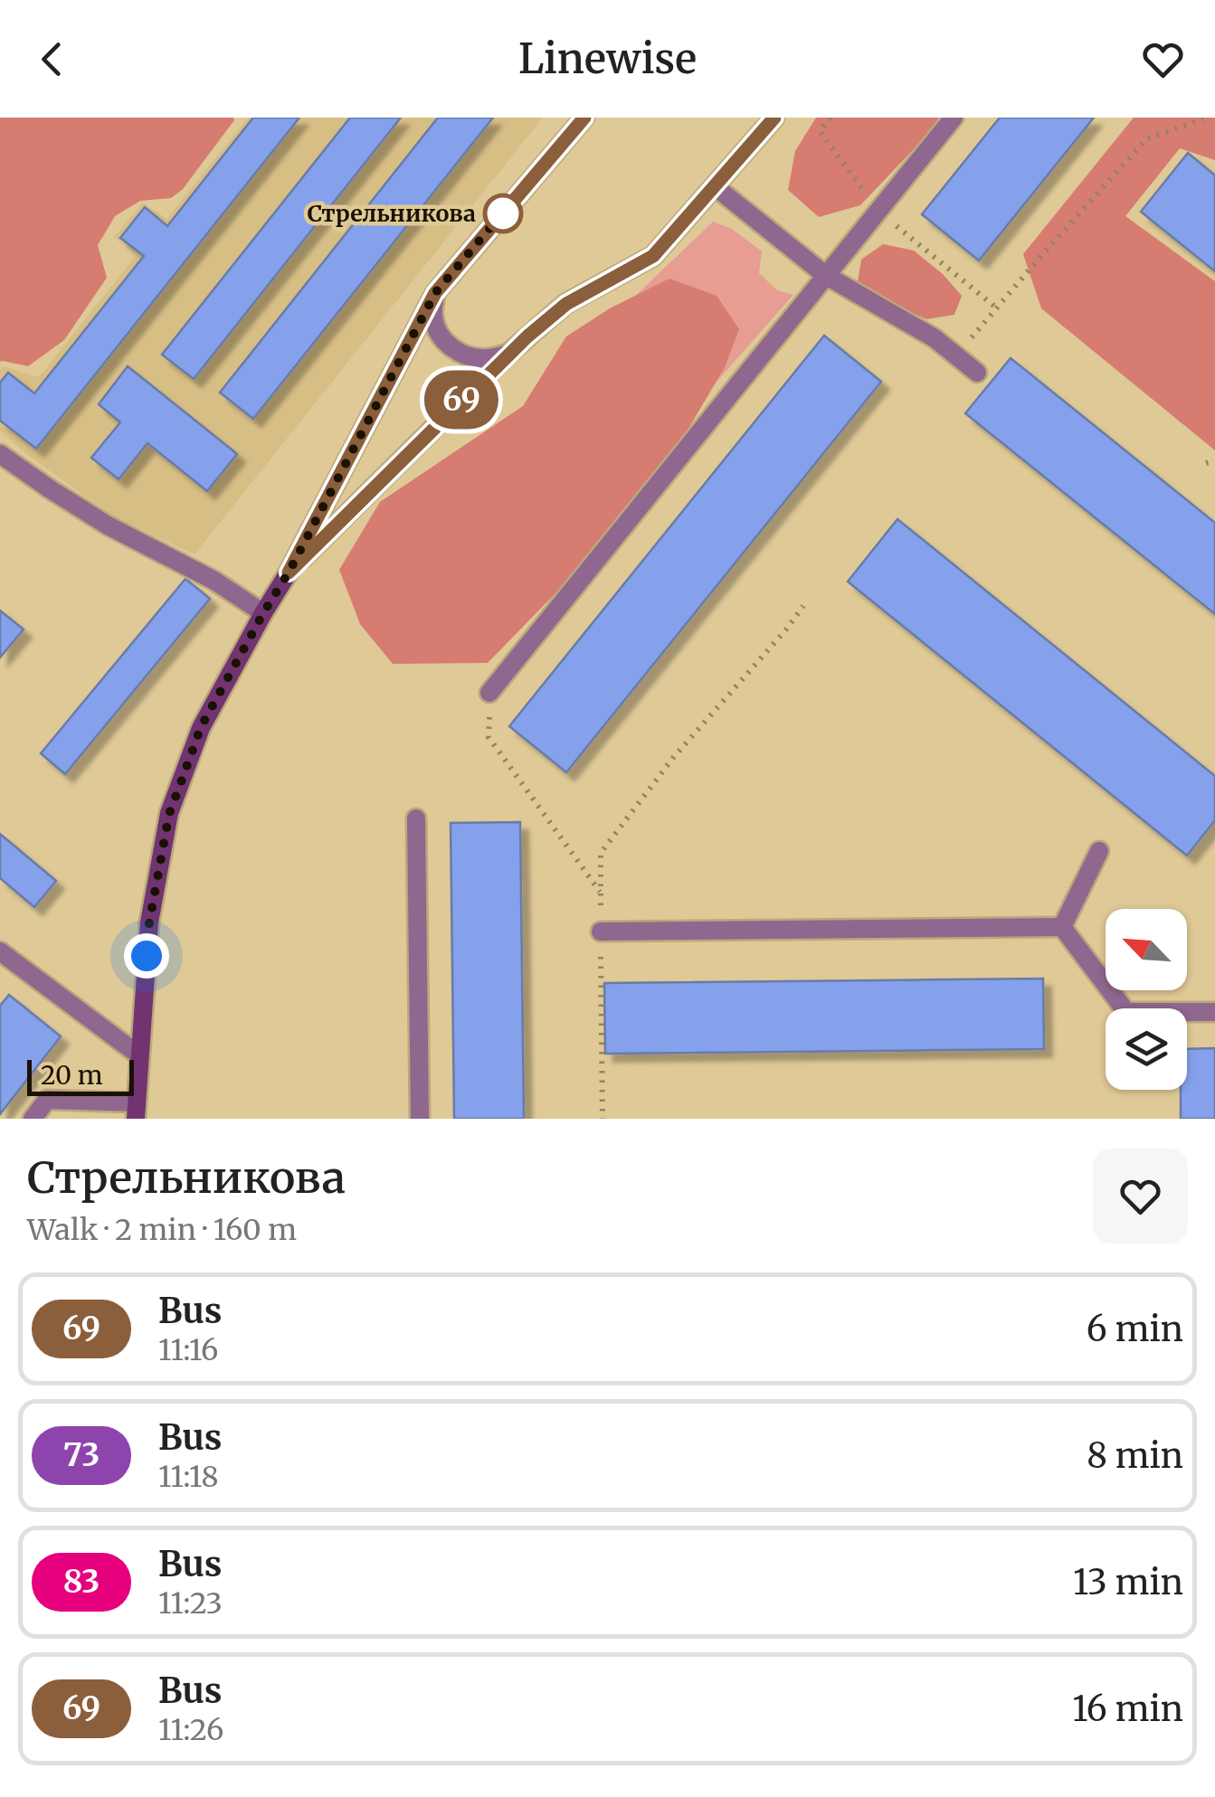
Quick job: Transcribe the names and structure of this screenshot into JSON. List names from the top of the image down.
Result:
{
  "places": ["Стрельникова"],
  "lines": ["bus line 69"],
  "scale_bar": "20 m",
  "north": "top left",
  "page": {
    "header": "Linewise",
    "on_map": "69",
    "scale": "20 m",
    "heading": ["Стрельникова", "Walk · 2 min · 160 m"],
    "list": [
      {
        "mark": "69",
        "name": "Bus",
        "note": "11:16",
        "value": "6 min"
      },
      {
        "mark": "73",
        "name": "Bus",
        "note": "11:18",
        "value": "8 min"
      },
      {
        "mark": "83",
        "name": "Bus",
        "note": "11:23",
        "value": "13 min"
      },
      {
        "mark": "69",
        "name": "Bus",
        "note": "11:26",
        "value": "16 min"
      }
    ]
  }
}
